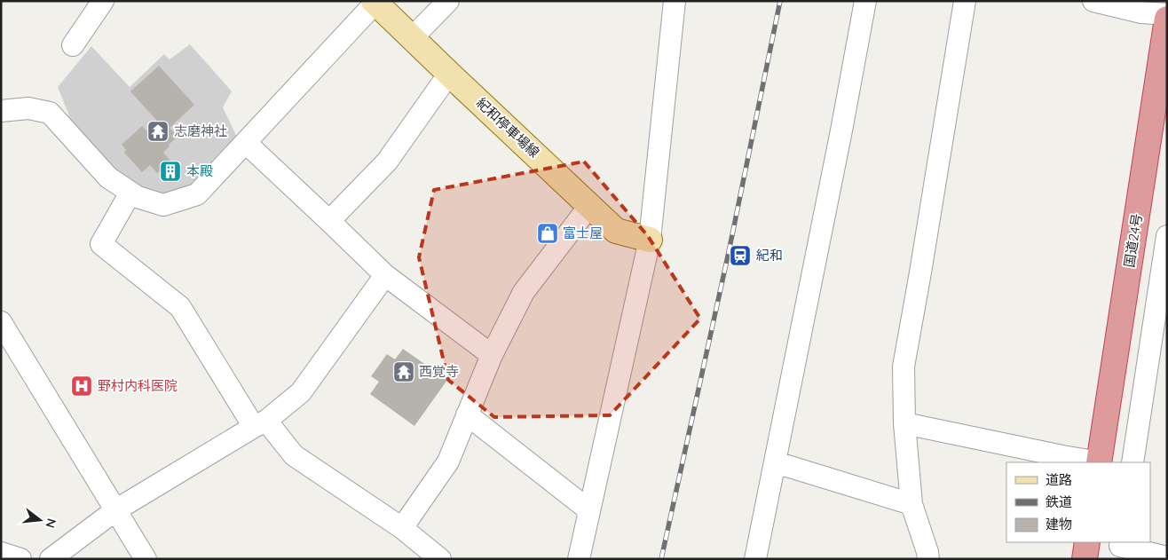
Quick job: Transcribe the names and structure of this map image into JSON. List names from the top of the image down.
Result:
{
  "streets": {
    "highway": ["国道24号"],
    "main road": ["紀和停車場線"]
  },
  "places": {
    "temple": ["志磨神社", "西覚寺"],
    "building": ["本殿"],
    "shop": ["富士屋"],
    "station": ["紀和"],
    "hospital": ["野村内科医院"]
  },
  "legend": ["道路", "鉄道", "建物"],
  "north": "right"
}
